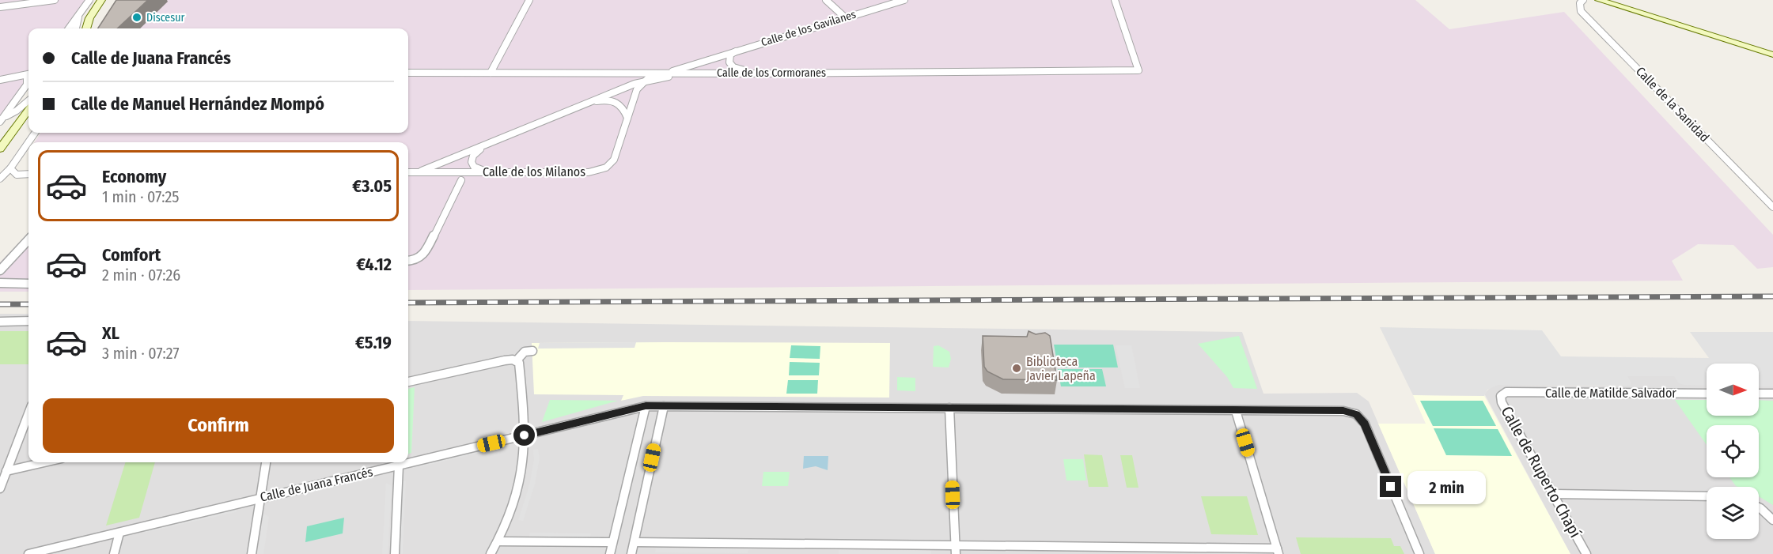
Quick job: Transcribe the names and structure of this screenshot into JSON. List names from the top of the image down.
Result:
{
  "streets": {
    "street": [
      "Calle de los Gavilanes",
      "Calle de los Cormoranes",
      "Calle de la Sanidad",
      "Calle de los Milanos",
      "Calle de Matilde Salvador",
      "Calle de Ruperto Chapí",
      "Calle de Juana Francés"
    ]
  },
  "crossings": [
    ["Calle de los Gavilanes", "Calle de los Cormoranes"],
    ["Calle de los Gavilanes", "Calle de los Milanos"],
    ["Calle de Matilde Salvador", "Calle de Ruperto Chapí"]
  ],
  "places": ["Discesur", "Biblioteca Javier Lapeña"],
  "north": "right",
  "page": {
    "banner": ["Calle de Juana Francés", "Calle de Manuel Hernández Mompó"],
    "list": [
      {
        "name": "Economy",
        "note": "1 min · 07:25",
        "value": "€3.05"
      },
      {
        "name": "Comfort",
        "note": "2 min · 07:26",
        "value": "€4.12"
      },
      {
        "name": "XL",
        "note": "3 min · 07:27",
        "value": "€5.19"
      }
    ],
    "buttons": "Confirm",
    "bubble": "2 min"
  }
}
